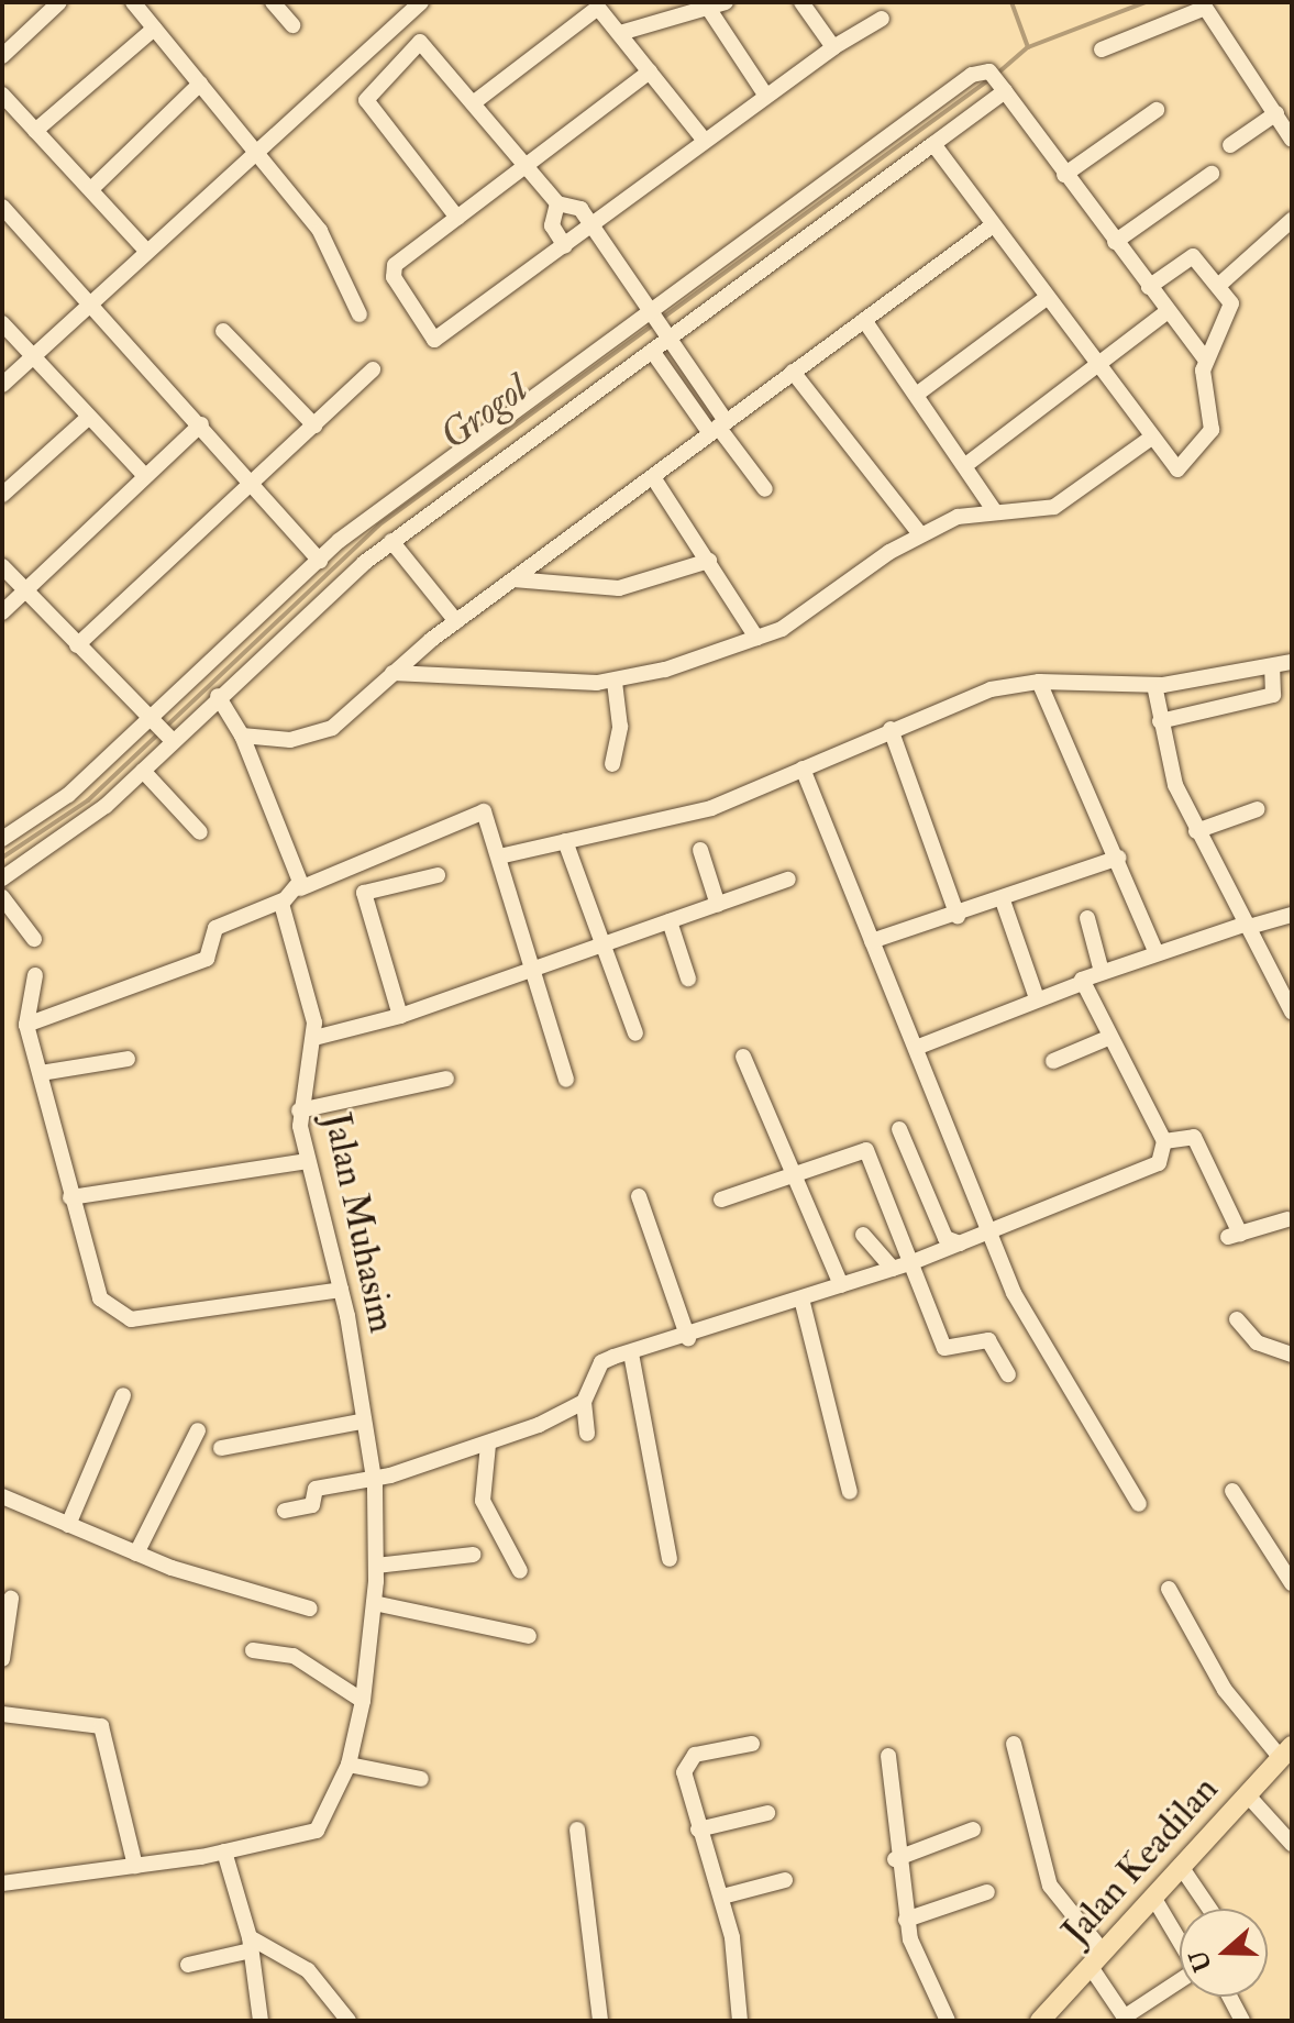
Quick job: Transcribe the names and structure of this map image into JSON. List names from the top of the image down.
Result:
{
  "streets": {
    "main road": ["Jalan Keadilan"],
    "street": ["Jalan Muhasim"]
  },
  "water": ["Grogol"],
  "north": "left"
}
